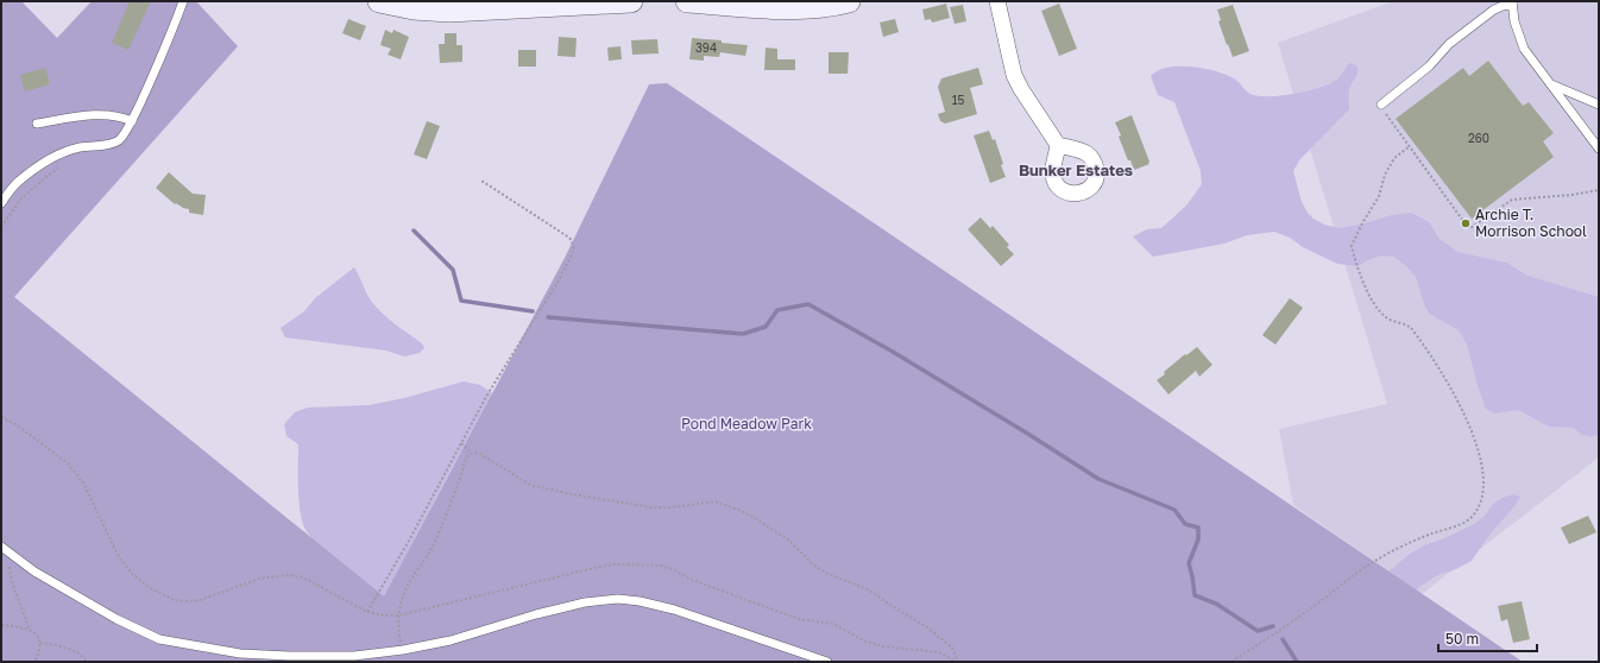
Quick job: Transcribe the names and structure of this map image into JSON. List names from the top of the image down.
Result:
{
  "districts": ["Bunker Estates"],
  "parks": ["Pond Meadow Park"],
  "places": ["Archie T. Morrison School"],
  "house_numbers": ["394", "15", "260"],
  "scale_bar": "50 m"
}
